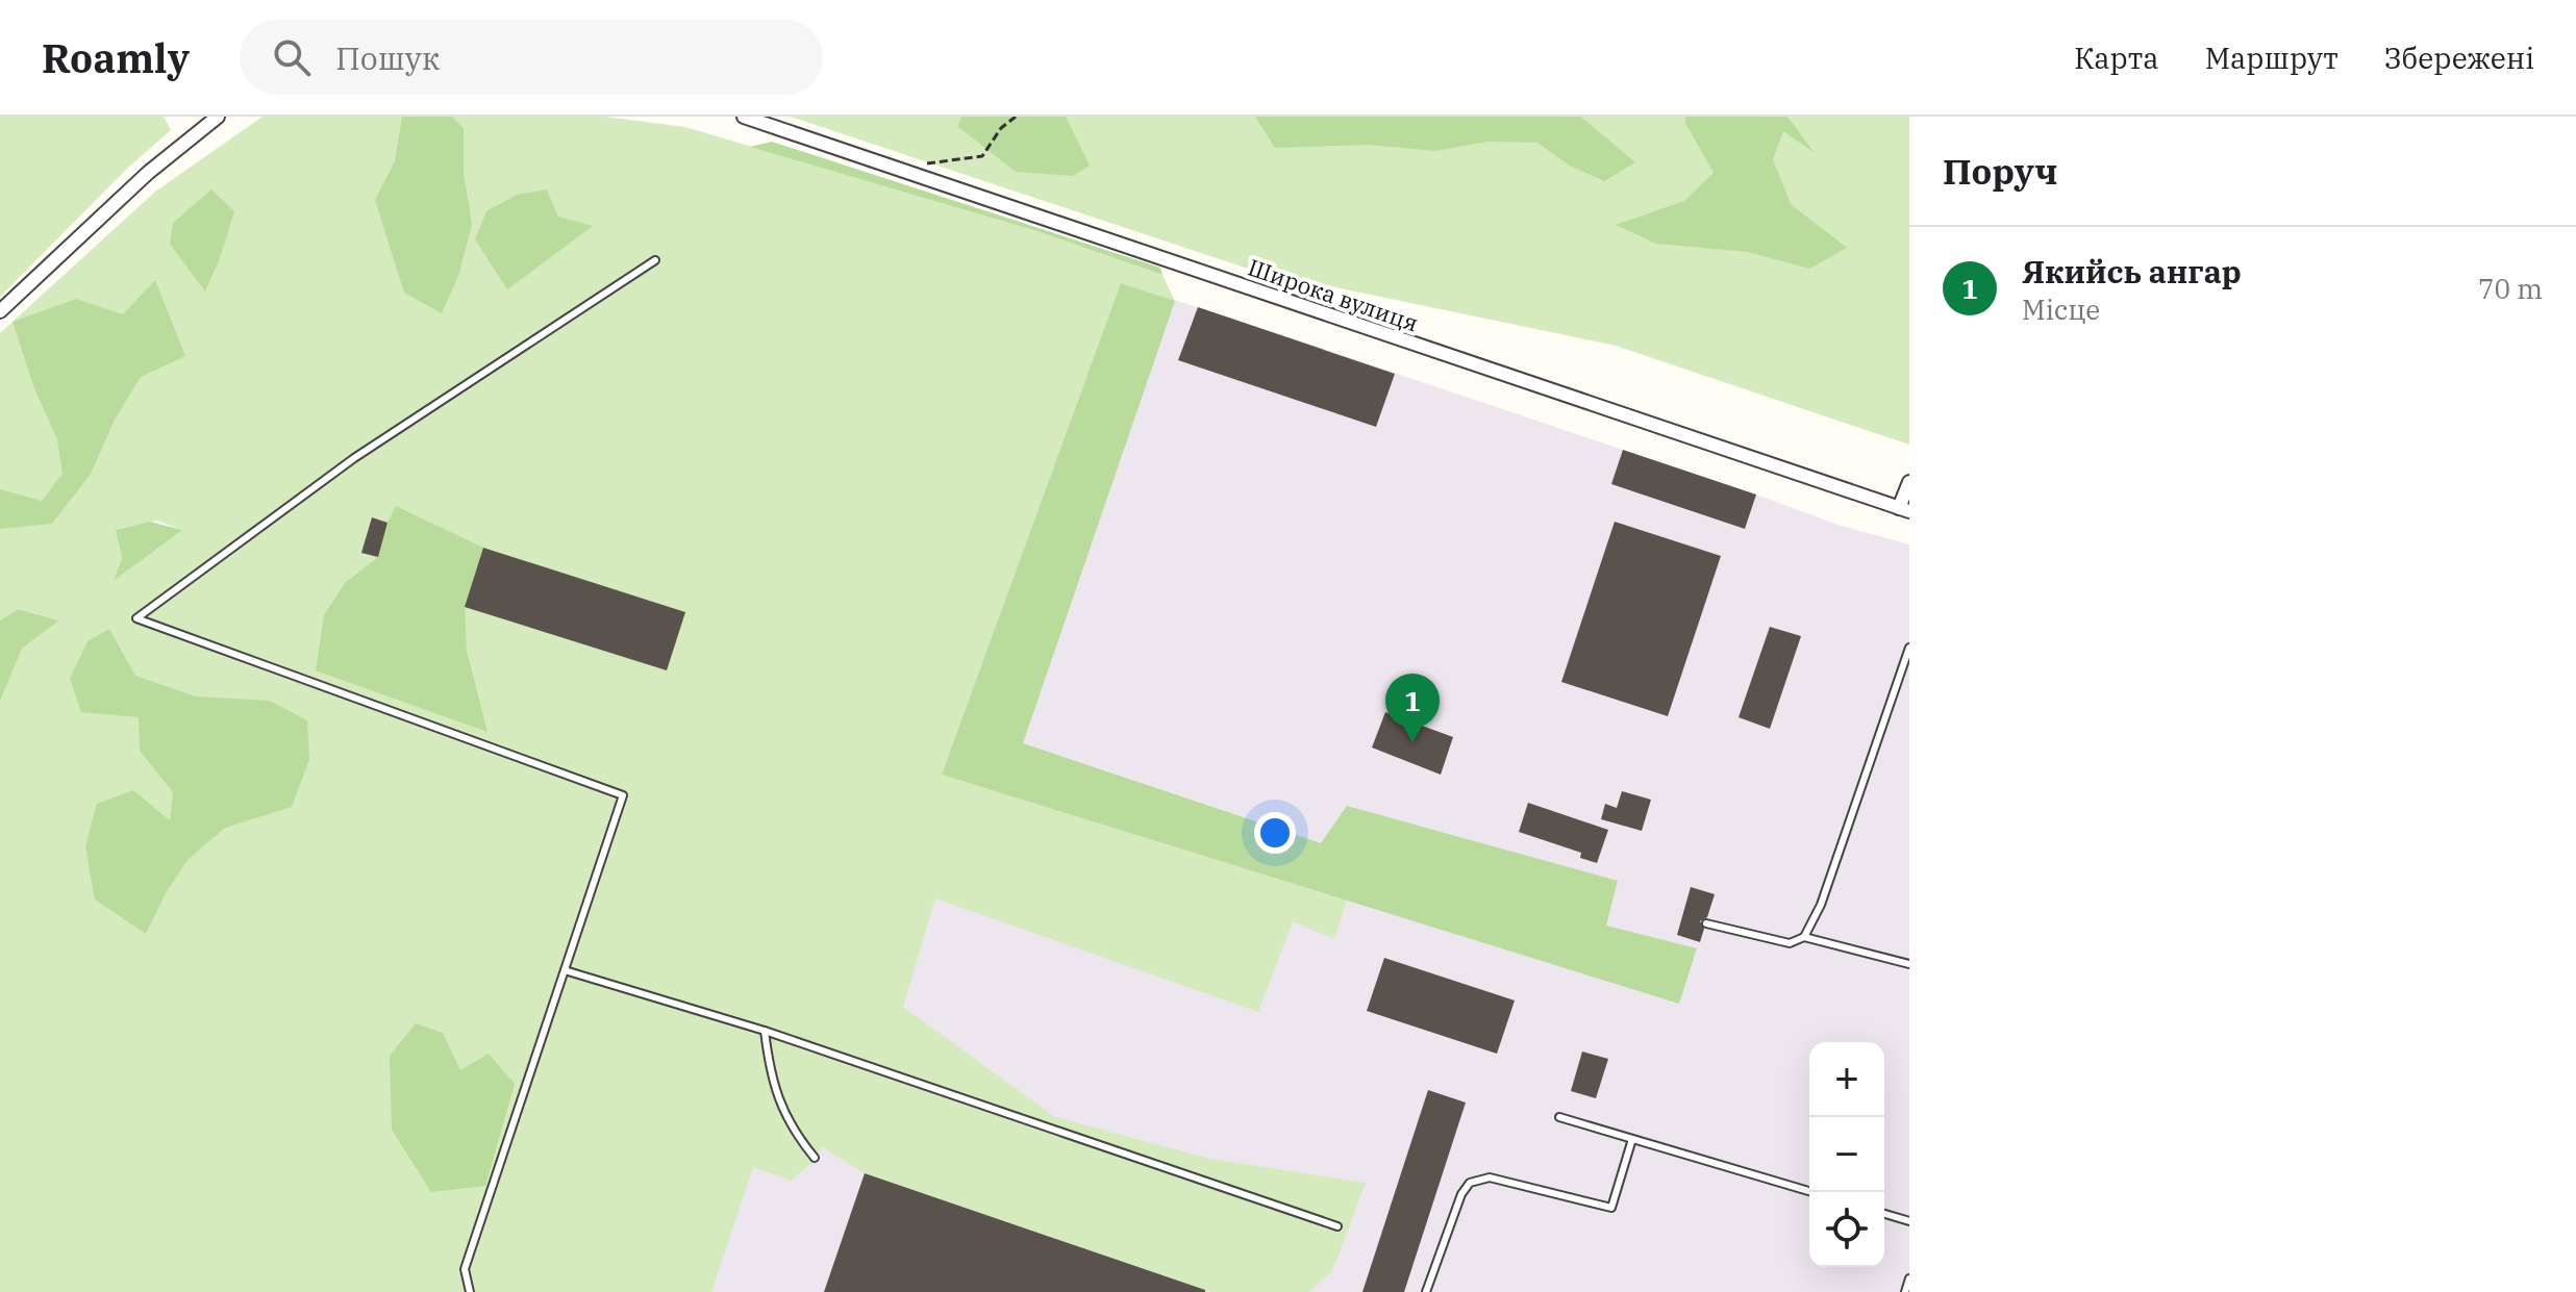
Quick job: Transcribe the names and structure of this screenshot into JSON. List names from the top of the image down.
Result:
{
  "streets": {
    "street": ["Широка вулиця"]
  },
  "page": {
    "header": "Roamly",
    "search": "Пошук",
    "nav": ["Карта", "Маршрут", "Збережені"],
    "heading": "Поруч",
    "list": [
      {
        "mark": "1",
        "name": "Якийсь ангар",
        "note": "Місце",
        "value": "70 m"
      }
    ],
    "pins": "1",
    "map_buttons": ["+", "−"]
  }
}
